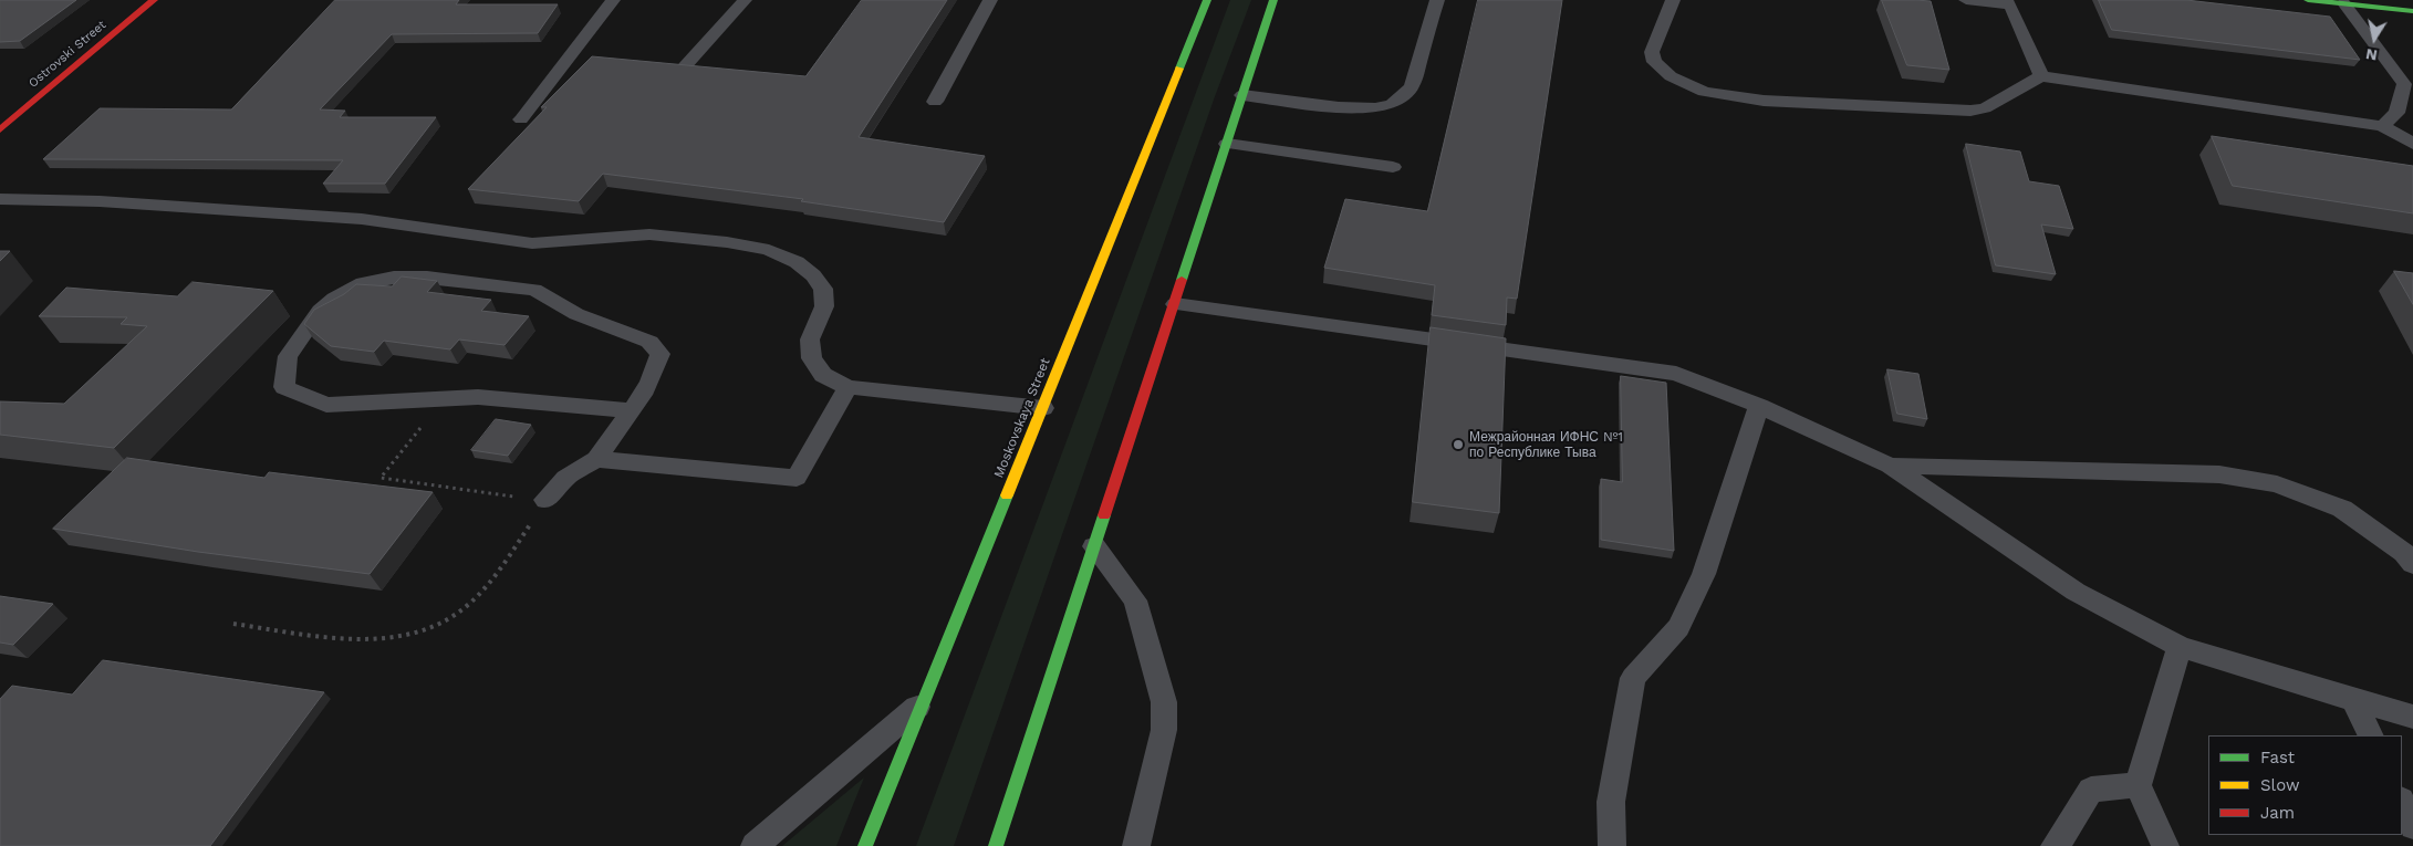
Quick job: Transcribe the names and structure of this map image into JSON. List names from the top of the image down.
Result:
{
  "streets": {
    "main road": ["Ostrovski Street", "Moskovskaya Street"]
  },
  "places": ["Межрайонная ИФНС №1 по Республике Тыва"],
  "legend": ["Fast", "Slow", "Jam"],
  "north": "bottom"
}
